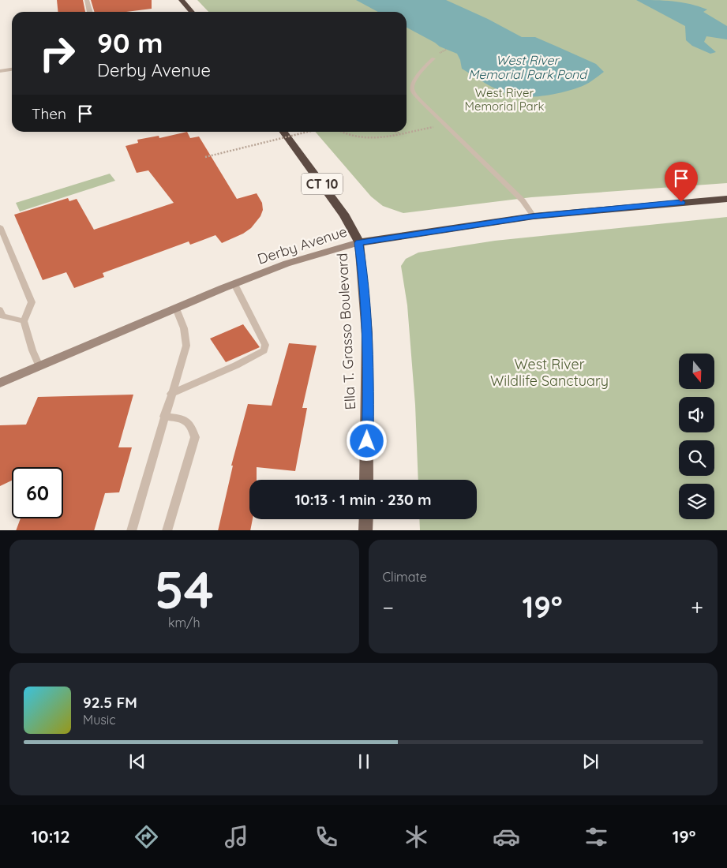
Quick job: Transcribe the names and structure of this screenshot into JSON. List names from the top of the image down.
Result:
{
  "streets": {
    "highway": ["CT 10", "Derby Avenue", "Ella T. Grasso Boulevard"]
  },
  "crossings": [
    ["Derby Avenue", "Ella T. Grasso Boulevard"]
  ],
  "water": ["West River Memorial Park Pond"],
  "parks": ["West River Memorial Park", "West River Wildlife Sanctuary"],
  "north": "bottom",
  "page": {
    "turn": ["90 m", "Derby Avenue"],
    "then": "Then",
    "limit": "60",
    "trip": "10:13 · 1 min · 230 m",
    "tile": [
      ["54", "km/h"],
      "Climate"
    ],
    "heat": ["−", "19°", "+"],
    "song": ["92.5 FM", "Music"],
    "tabs": ["10:12", "19°"]
  }
}
